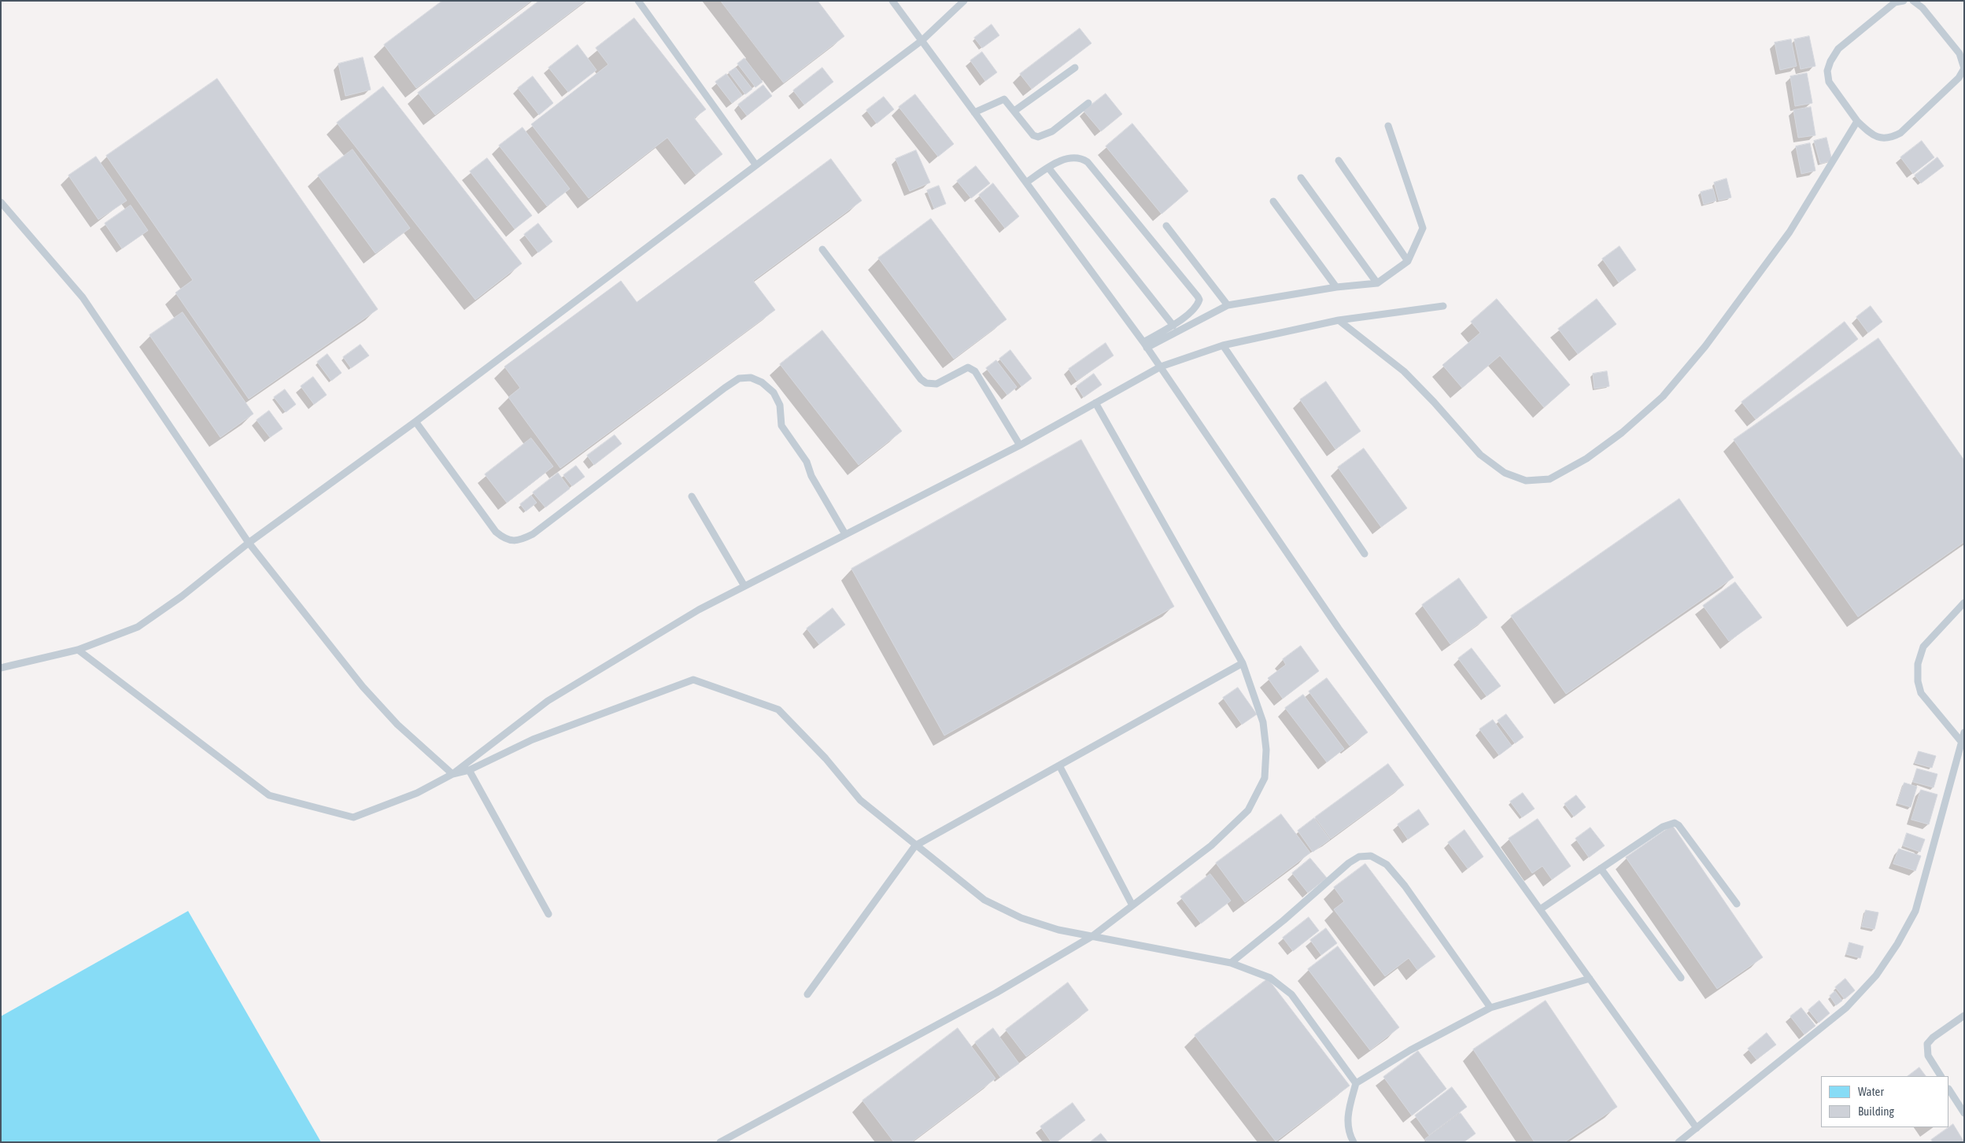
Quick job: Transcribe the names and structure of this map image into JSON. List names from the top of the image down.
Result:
{
  "legend": ["Water", "Building"]
}
